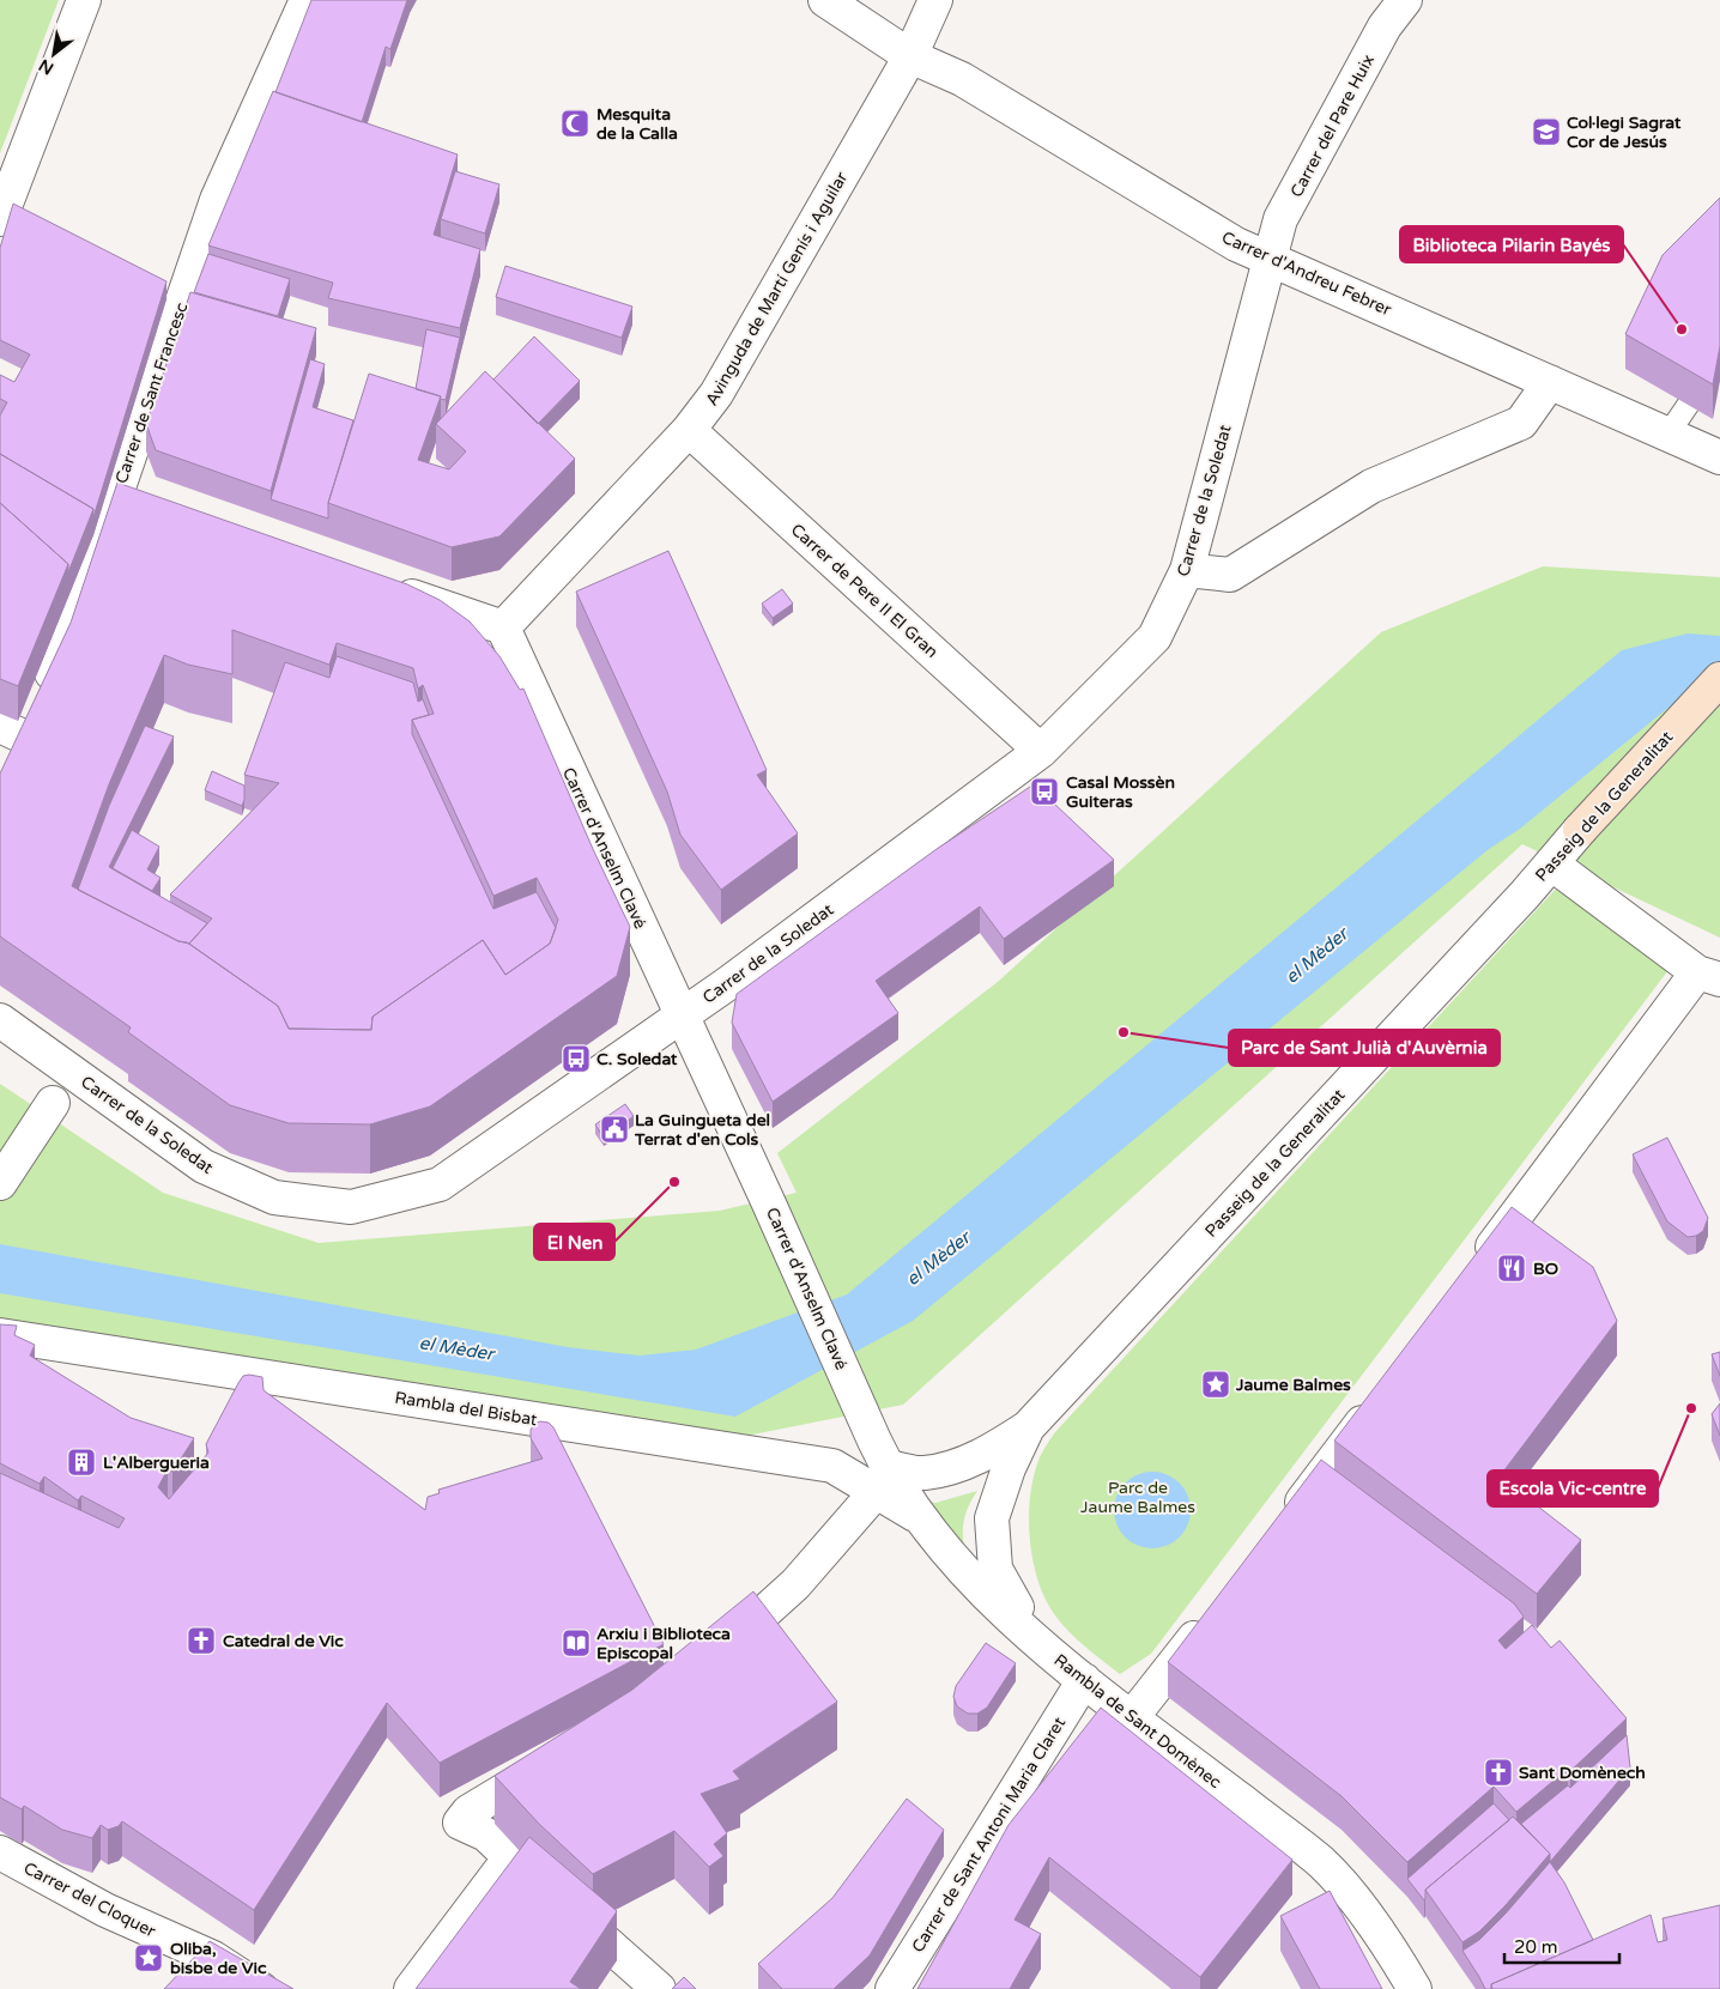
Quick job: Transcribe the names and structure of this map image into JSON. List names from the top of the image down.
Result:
{
  "streets": {
    "street": [
      "Carrer del Pare Huix",
      "Carrer d'Andreu Febrer",
      "Avinguda de Martí Genís i Aguilar",
      "Carrer de Sant Francesc",
      "Carrer de la Soledat",
      "Carrer de Pere II El Gran",
      "Passeig de la Generalitat",
      "Carrer d'Anselm Clavé",
      "Rambla del Bisbat",
      "Rambla de Sant Domènec",
      "Carrer de Sant Antoni Maria Claret",
      "Carrer del Cloquer"
    ]
  },
  "crossings": [
    ["Carrer del Pare Huix", "Carrer d'Andreu Febrer"],
    ["Carrer del Pare Huix", "Carrer de la Soledat"],
    ["Carrer d'Andreu Febrer", "Avinguda de Martí Genís i Aguilar"],
    ["Carrer d'Andreu Febrer", "Carrer de la Soledat"],
    ["Avinguda de Martí Genís i Aguilar", "Carrer de Pere II El Gran"],
    ["Avinguda de Martí Genís i Aguilar", "Carrer d'Anselm Clavé"],
    ["Carrer de la Soledat", "Carrer de Pere II El Gran"],
    ["Carrer de la Soledat", "Carrer d'Anselm Clavé"],
    ["Passeig de la Generalitat", "Carrer d'Anselm Clavé"],
    ["Passeig de la Generalitat", "Rambla del Bisbat"],
    ["Carrer d'Anselm Clavé", "Rambla del Bisbat"],
    ["Rambla del Bisbat", "Rambla de Sant Domènec"],
    ["Rambla de Sant Domènec", "Carrer de Sant Antoni Maria Claret"]
  ],
  "water": ["el Mèder"],
  "parks": ["Parc de Jaume Balmes"],
  "places": {
    "mosque": ["Mesquita de la Calla"],
    "school or university": ["Col·legi Sagrat Cor de Jesús"],
    "other": [
      "Biblioteca Pilarin Bayés",
      "Parc de Sant Julià d'Auvèrnia",
      "El Nen",
      "Escola Vic-centre"
    ],
    "bus stop": ["Casal Mossèn Guiteras", "C. Soledat"],
    "public building": ["La Guingueta del Terrat d'en Cols"],
    "restaurant": ["BO"],
    "place": ["Jaume Balmes", "Oliba, bisbe de Vic"],
    "building": ["L'Albergueria"],
    "church": ["Catedral de Vic", "Sant Domènech"],
    "library": ["Arxiu i Biblioteca Episcopal"]
  },
  "scale_bar": "20 m",
  "north": "bottom left"
}
